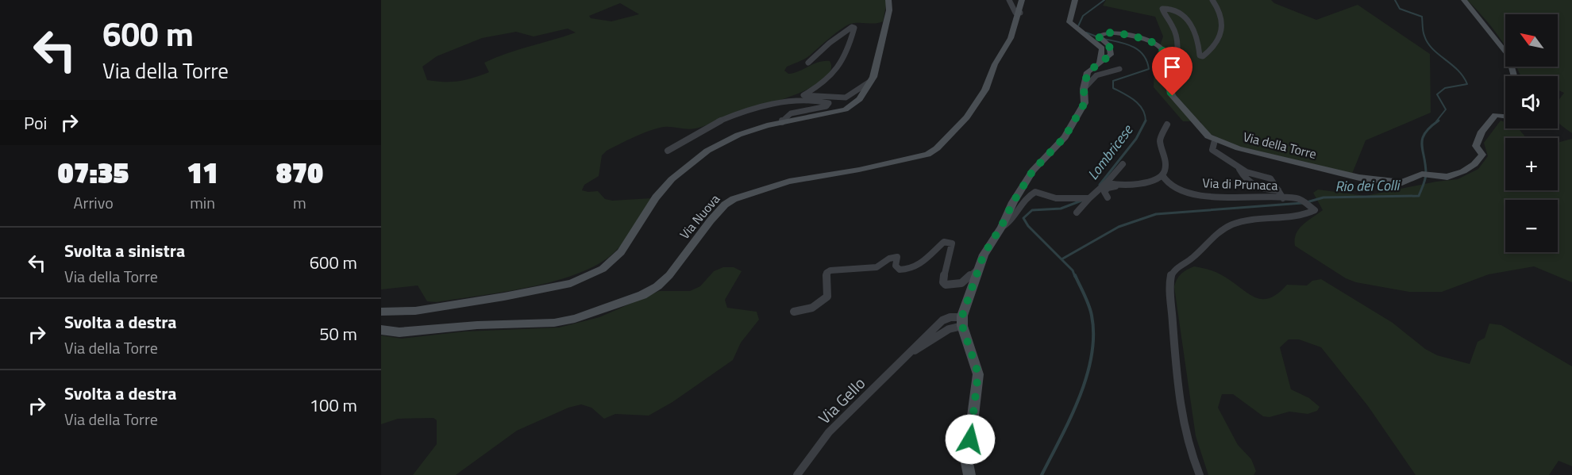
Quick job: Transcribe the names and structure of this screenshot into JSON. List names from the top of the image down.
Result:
{
  "streets": {
    "street": [
      "Via della Torre",
      "Via di Prunaca",
      "Via Nuova",
      "Via Gello"
    ]
  },
  "crossings": [
    ["Via della Torre", "Via di Prunaca"]
  ],
  "water": ["Lombricese", "Rio dei Colli"],
  "north": "top left",
  "page": {
    "turn": ["600 m", "Via della Torre"],
    "map_buttons": ["+", "−"],
    "then": "Poi",
    "eta": [
      "07:35",
      "Arrivo",
      "11",
      "min",
      "870",
      "m"
    ],
    "list": [
      {
        "name": "Svolta a sinistra",
        "note": "Via della Torre",
        "value": "600 m"
      },
      {
        "name": "Svolta a destra",
        "note": "Via della Torre",
        "value": "50 m"
      },
      {
        "name": "Svolta a destra",
        "note": "Via della Torre",
        "value": "100 m"
      }
    ]
  }
}
